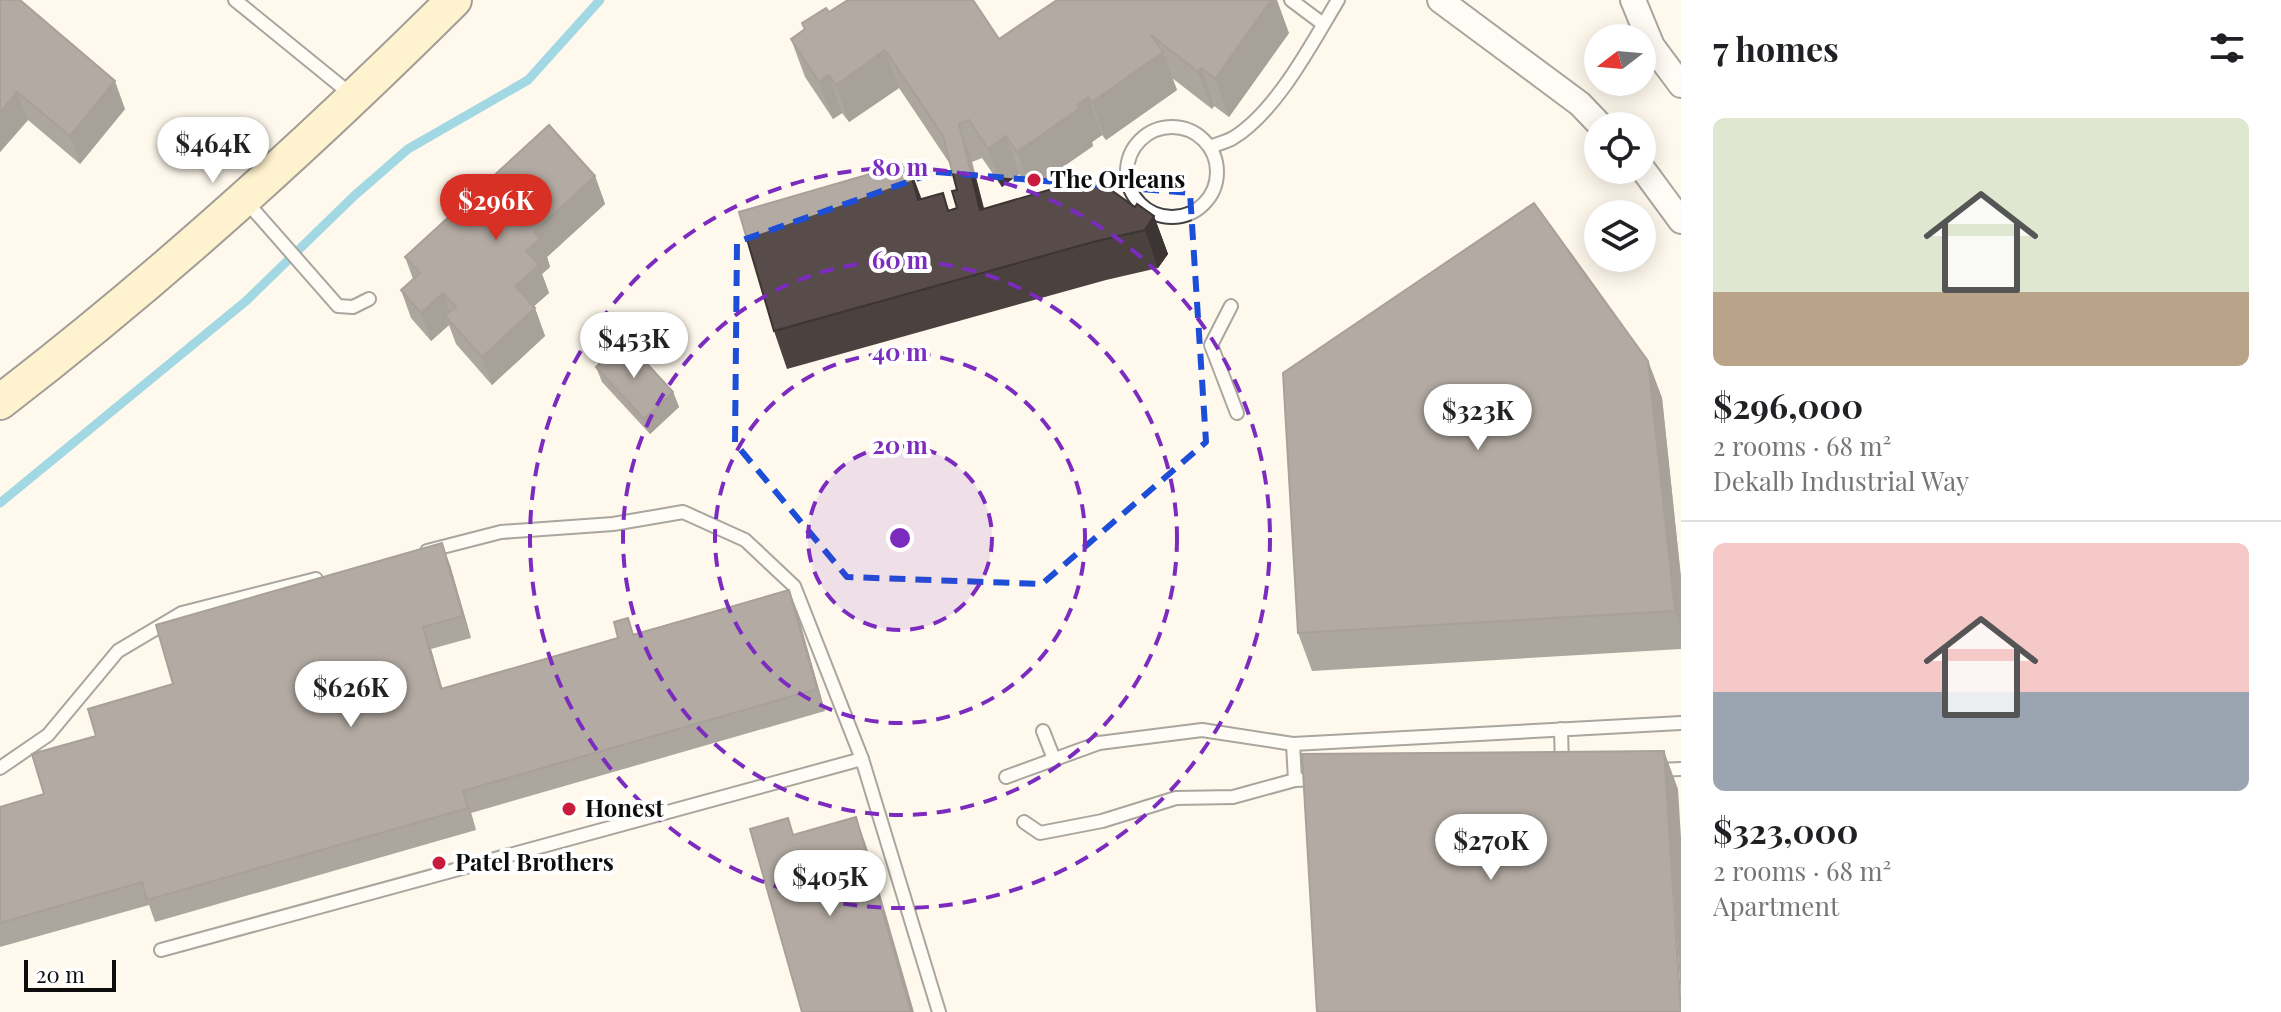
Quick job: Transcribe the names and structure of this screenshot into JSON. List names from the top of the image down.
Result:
{
  "places": ["The Orleans", "Honest", "Patel Brothers"],
  "scale_bar": "20 m",
  "north": "left",
  "page": {
    "heading": "7 homes",
    "list": [
      {
        "name": "$296,000",
        "note": "2 rooms · 68 m² · Dekalb Industrial Way"
      },
      {
        "name": "$323,000",
        "note": "2 rooms · 68 m² · Apartment"
      }
    ],
    "price": [
      "$464K",
      "$296K",
      "$453K",
      "$323K",
      "$626K",
      "$270K",
      "$405K"
    ],
    "scale": "20 m"
  },
  "rings": [
    "80 m",
    "60 m",
    "40 m",
    "20 m"
  ]
}
